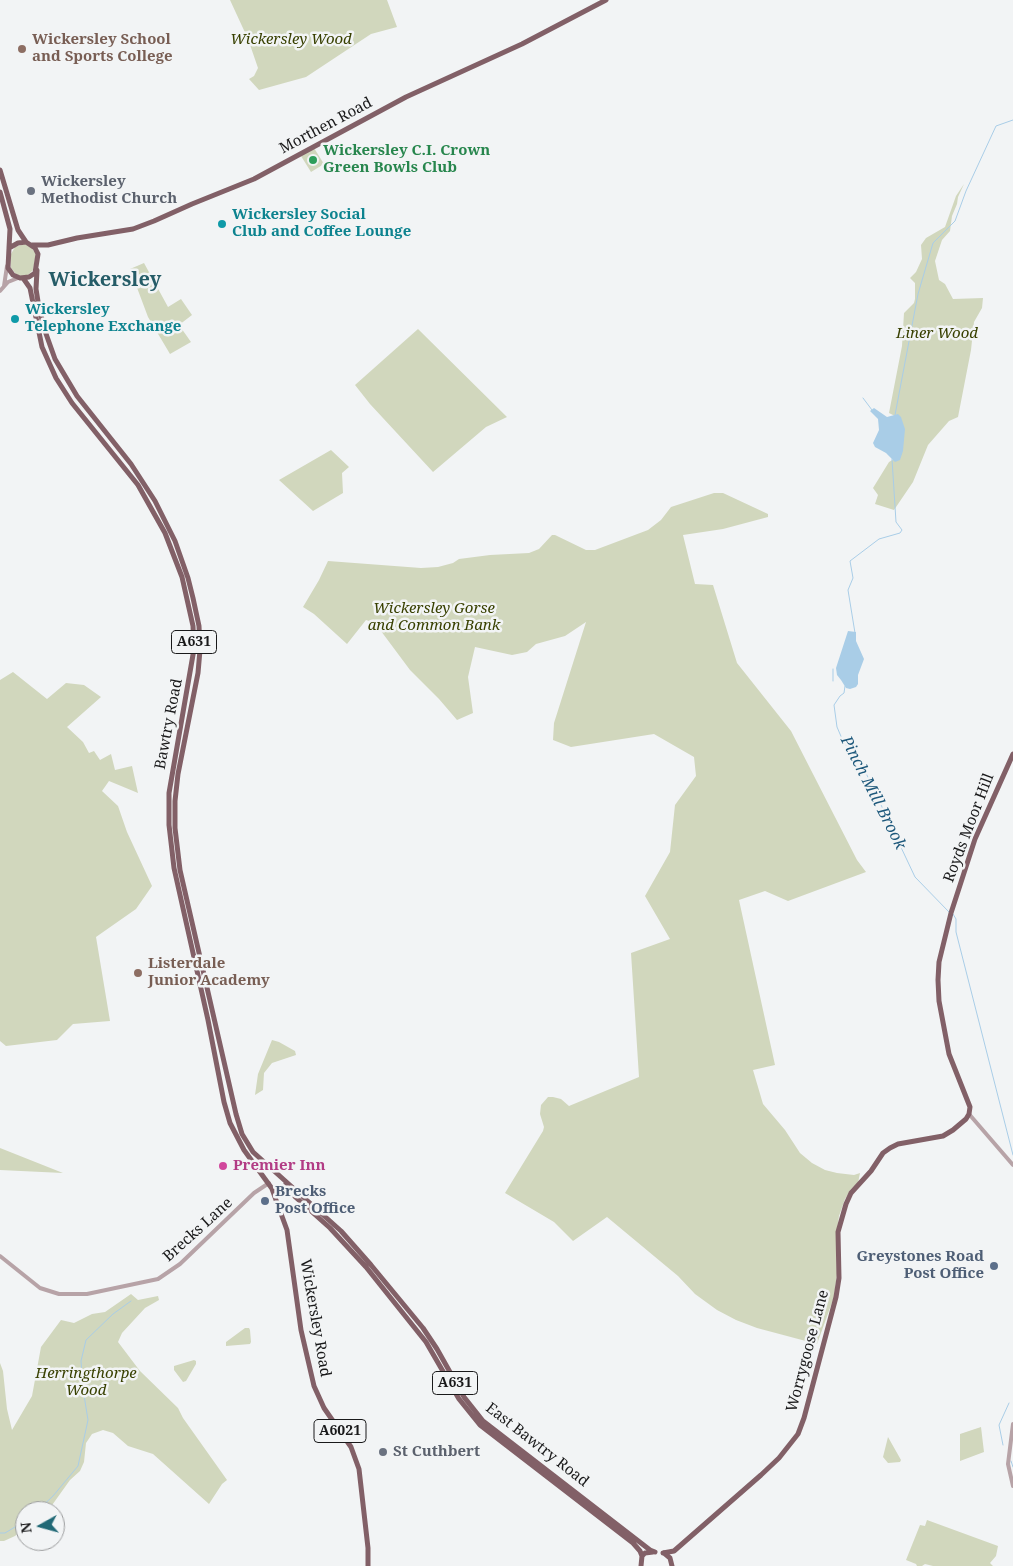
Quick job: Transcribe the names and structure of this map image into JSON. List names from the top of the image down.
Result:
{
  "streets": {
    "main road": [
      "Morthen Road",
      "A631",
      "Bawtry Road",
      "Royds Moor Hill",
      "Wickersley Road",
      "Worrygoose Lane",
      "A6021",
      "East Bawtry Road"
    ],
    "street": ["Brecks Lane"]
  },
  "crossings": [
    ["Morthen Road", "A631"],
    ["Morthen Road", "Bawtry Road"],
    ["A631", "Bawtry Road"],
    ["A631", "Wickersley Road"],
    ["A631", "East Bawtry Road"],
    ["Bawtry Road", "Brecks Lane"],
    ["Bawtry Road", "Wickersley Road"],
    ["Bawtry Road", "East Bawtry Road"],
    ["Royds Moor Hill", "Worrygoose Lane"],
    ["Wickersley Road", "East Bawtry Road"]
  ],
  "districts": ["Wickersley"],
  "water": ["Pinch Mill Brook"],
  "parks": [
    "Wickersley Wood",
    "Liner Wood",
    "Wickersley Gorse and Common Bank",
    "Herringthorpe Wood"
  ],
  "places": [
    "Wickersley School and Sports College",
    "Wickersley C.I. Crown Green Bowls Club",
    "Wickersley Methodist Church",
    "Wickersley Social Club and Coffee Lounge",
    "Wickersley Telephone Exchange",
    "Listerdale Junior Academy",
    "Premier Inn",
    "Brecks Post Office",
    "Greystones Road Post Office",
    "St Cuthbert"
  ],
  "north": "left"
}
